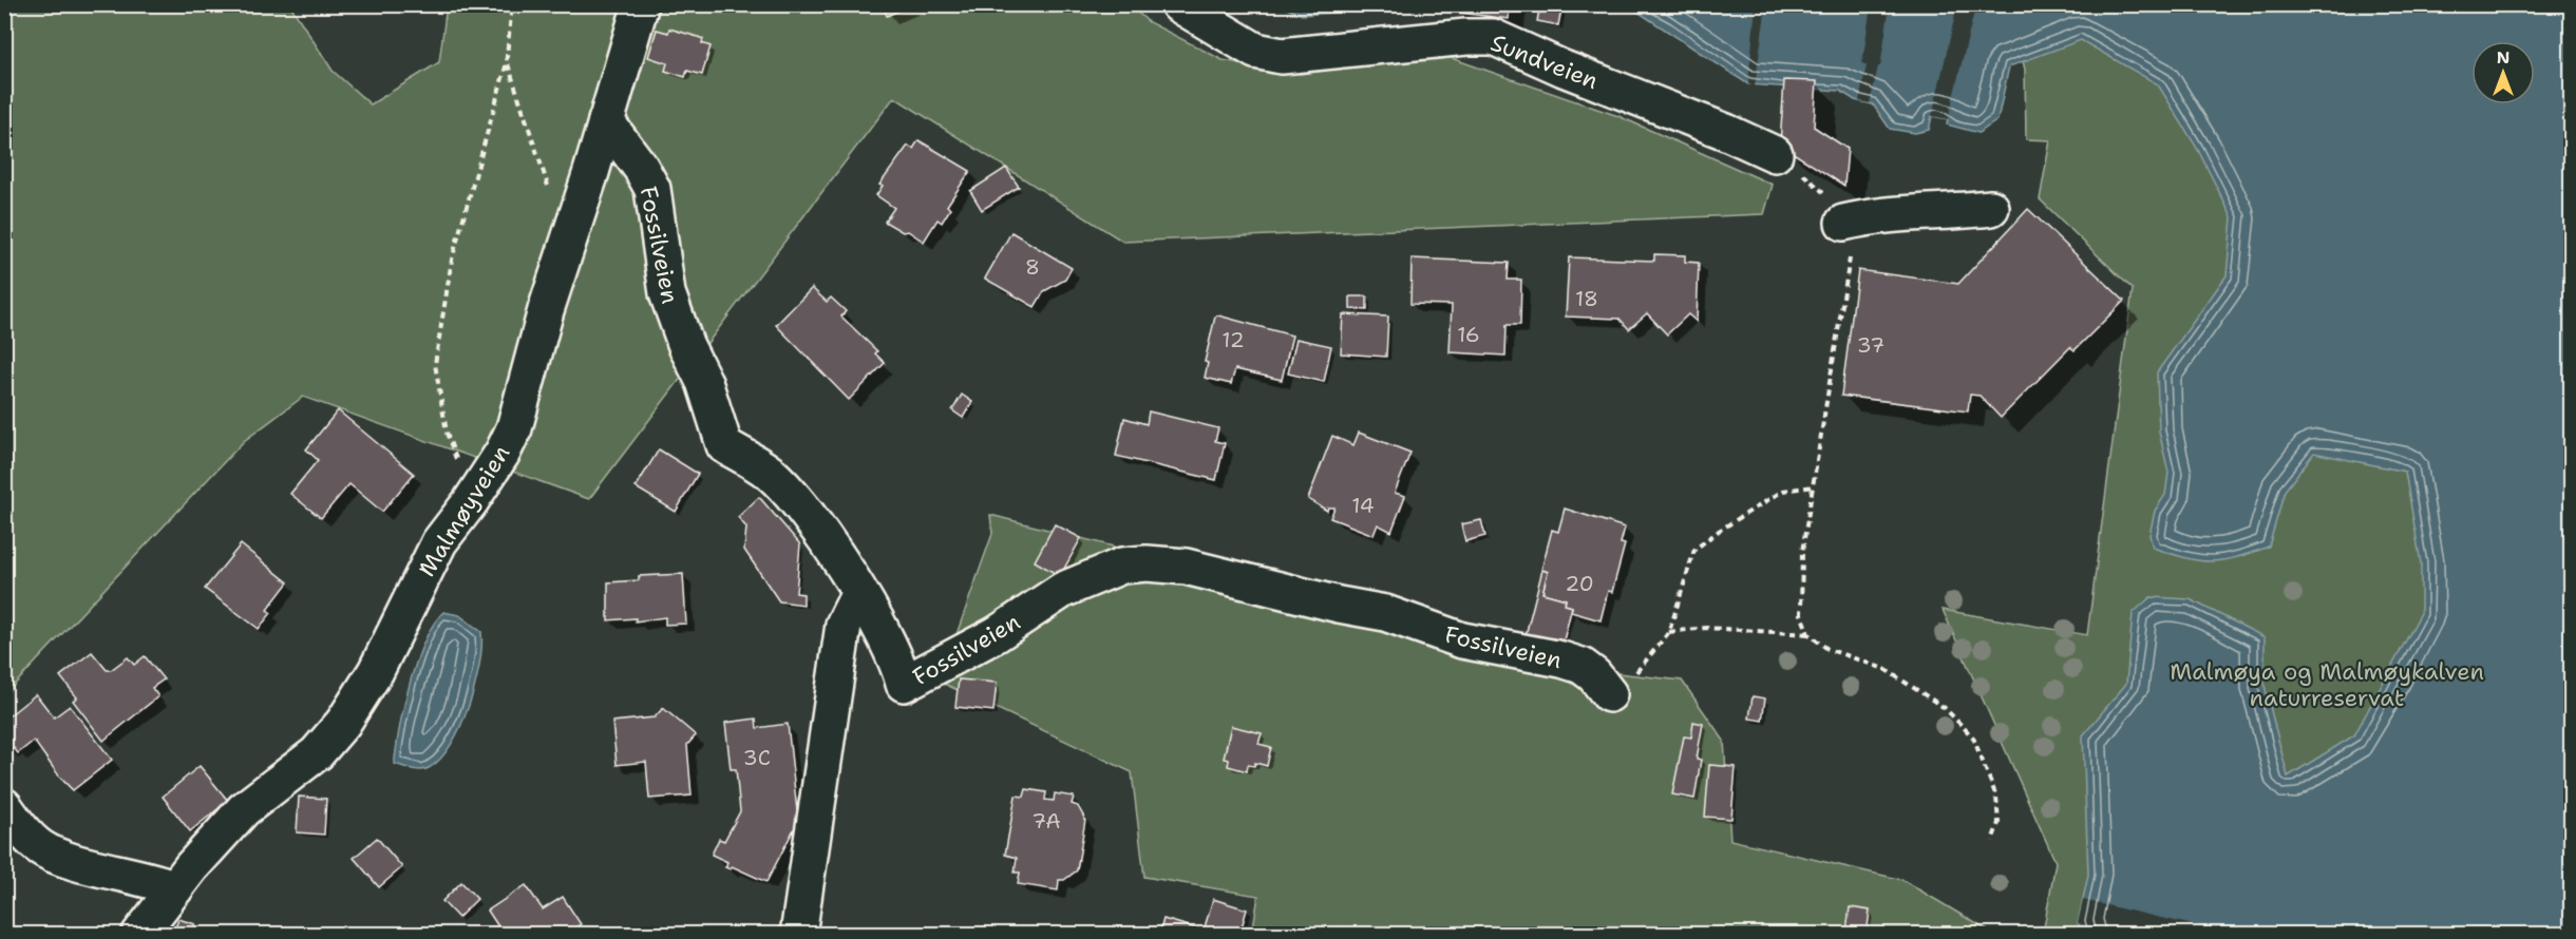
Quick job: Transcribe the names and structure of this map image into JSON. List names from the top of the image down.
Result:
{
  "streets": {
    "street": ["Sundveien", "Fossilveien", "Malmøyveien"]
  },
  "crossings": [
    ["Fossilveien", "Malmøyveien"]
  ],
  "parks": ["Malmøya og Malmøykalven naturreservat"],
  "house_numbers": [
    "8",
    "18",
    "16",
    "12",
    "37",
    "14",
    "20",
    "3C",
    "7A"
  ],
  "north": "top"
}
